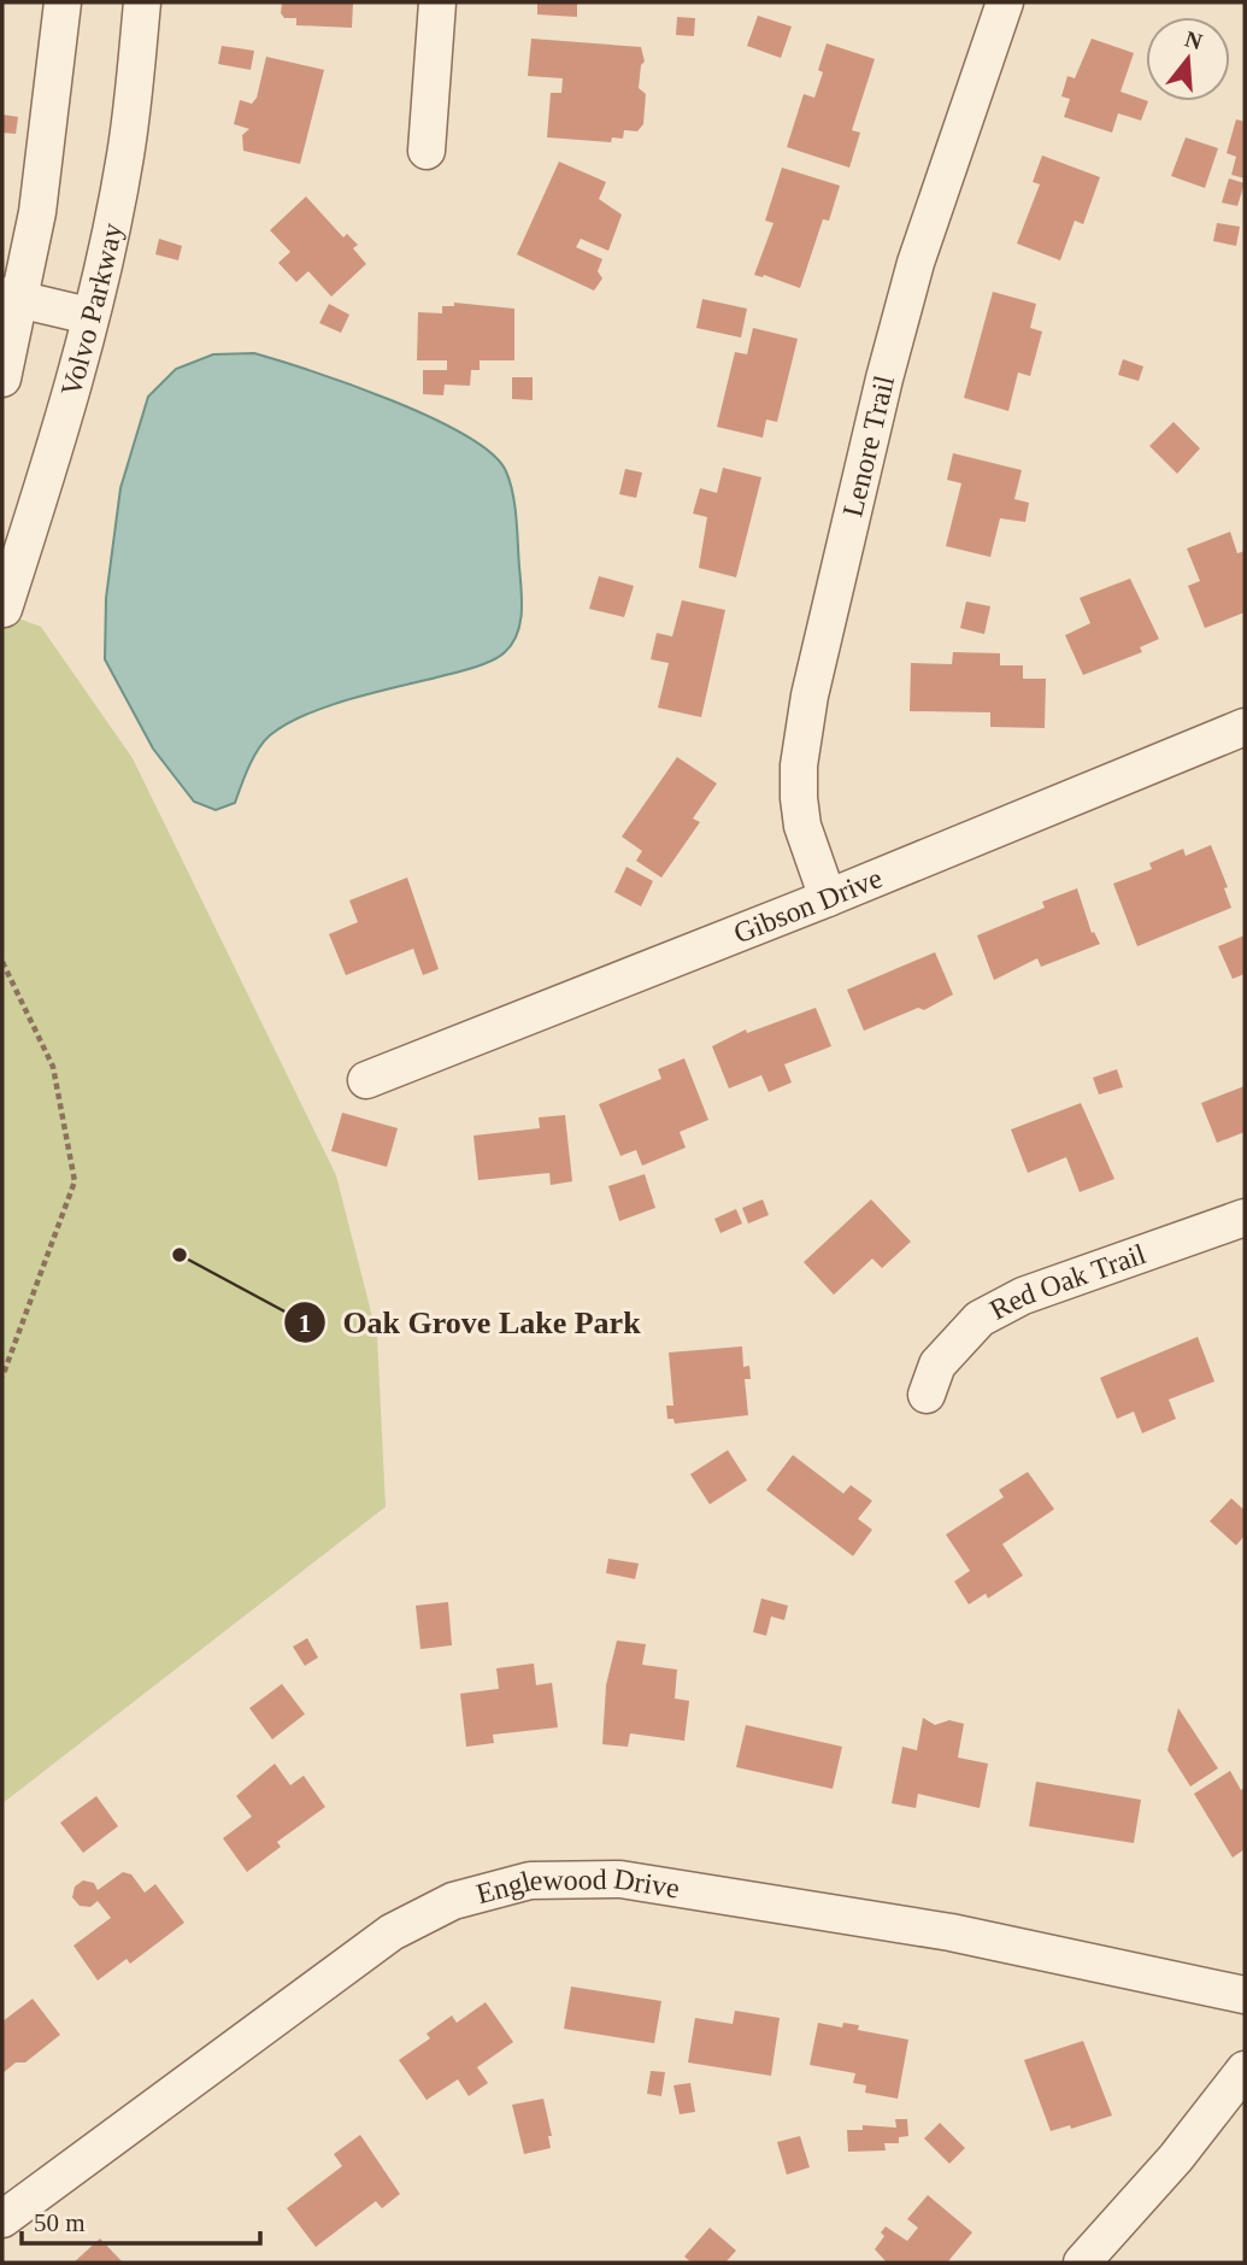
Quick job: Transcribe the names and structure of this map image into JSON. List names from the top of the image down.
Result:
{
  "streets": {
    "street": [
      "Volvo Parkway",
      "Lenore Trail",
      "Gibson Drive",
      "Red Oak Trail",
      "Englewood Drive"
    ]
  },
  "crossings": [
    ["Lenore Trail", "Gibson Drive"]
  ],
  "places": ["Oak Grove Lake Park"],
  "scale_bar": "50 m",
  "north": "top"
}
